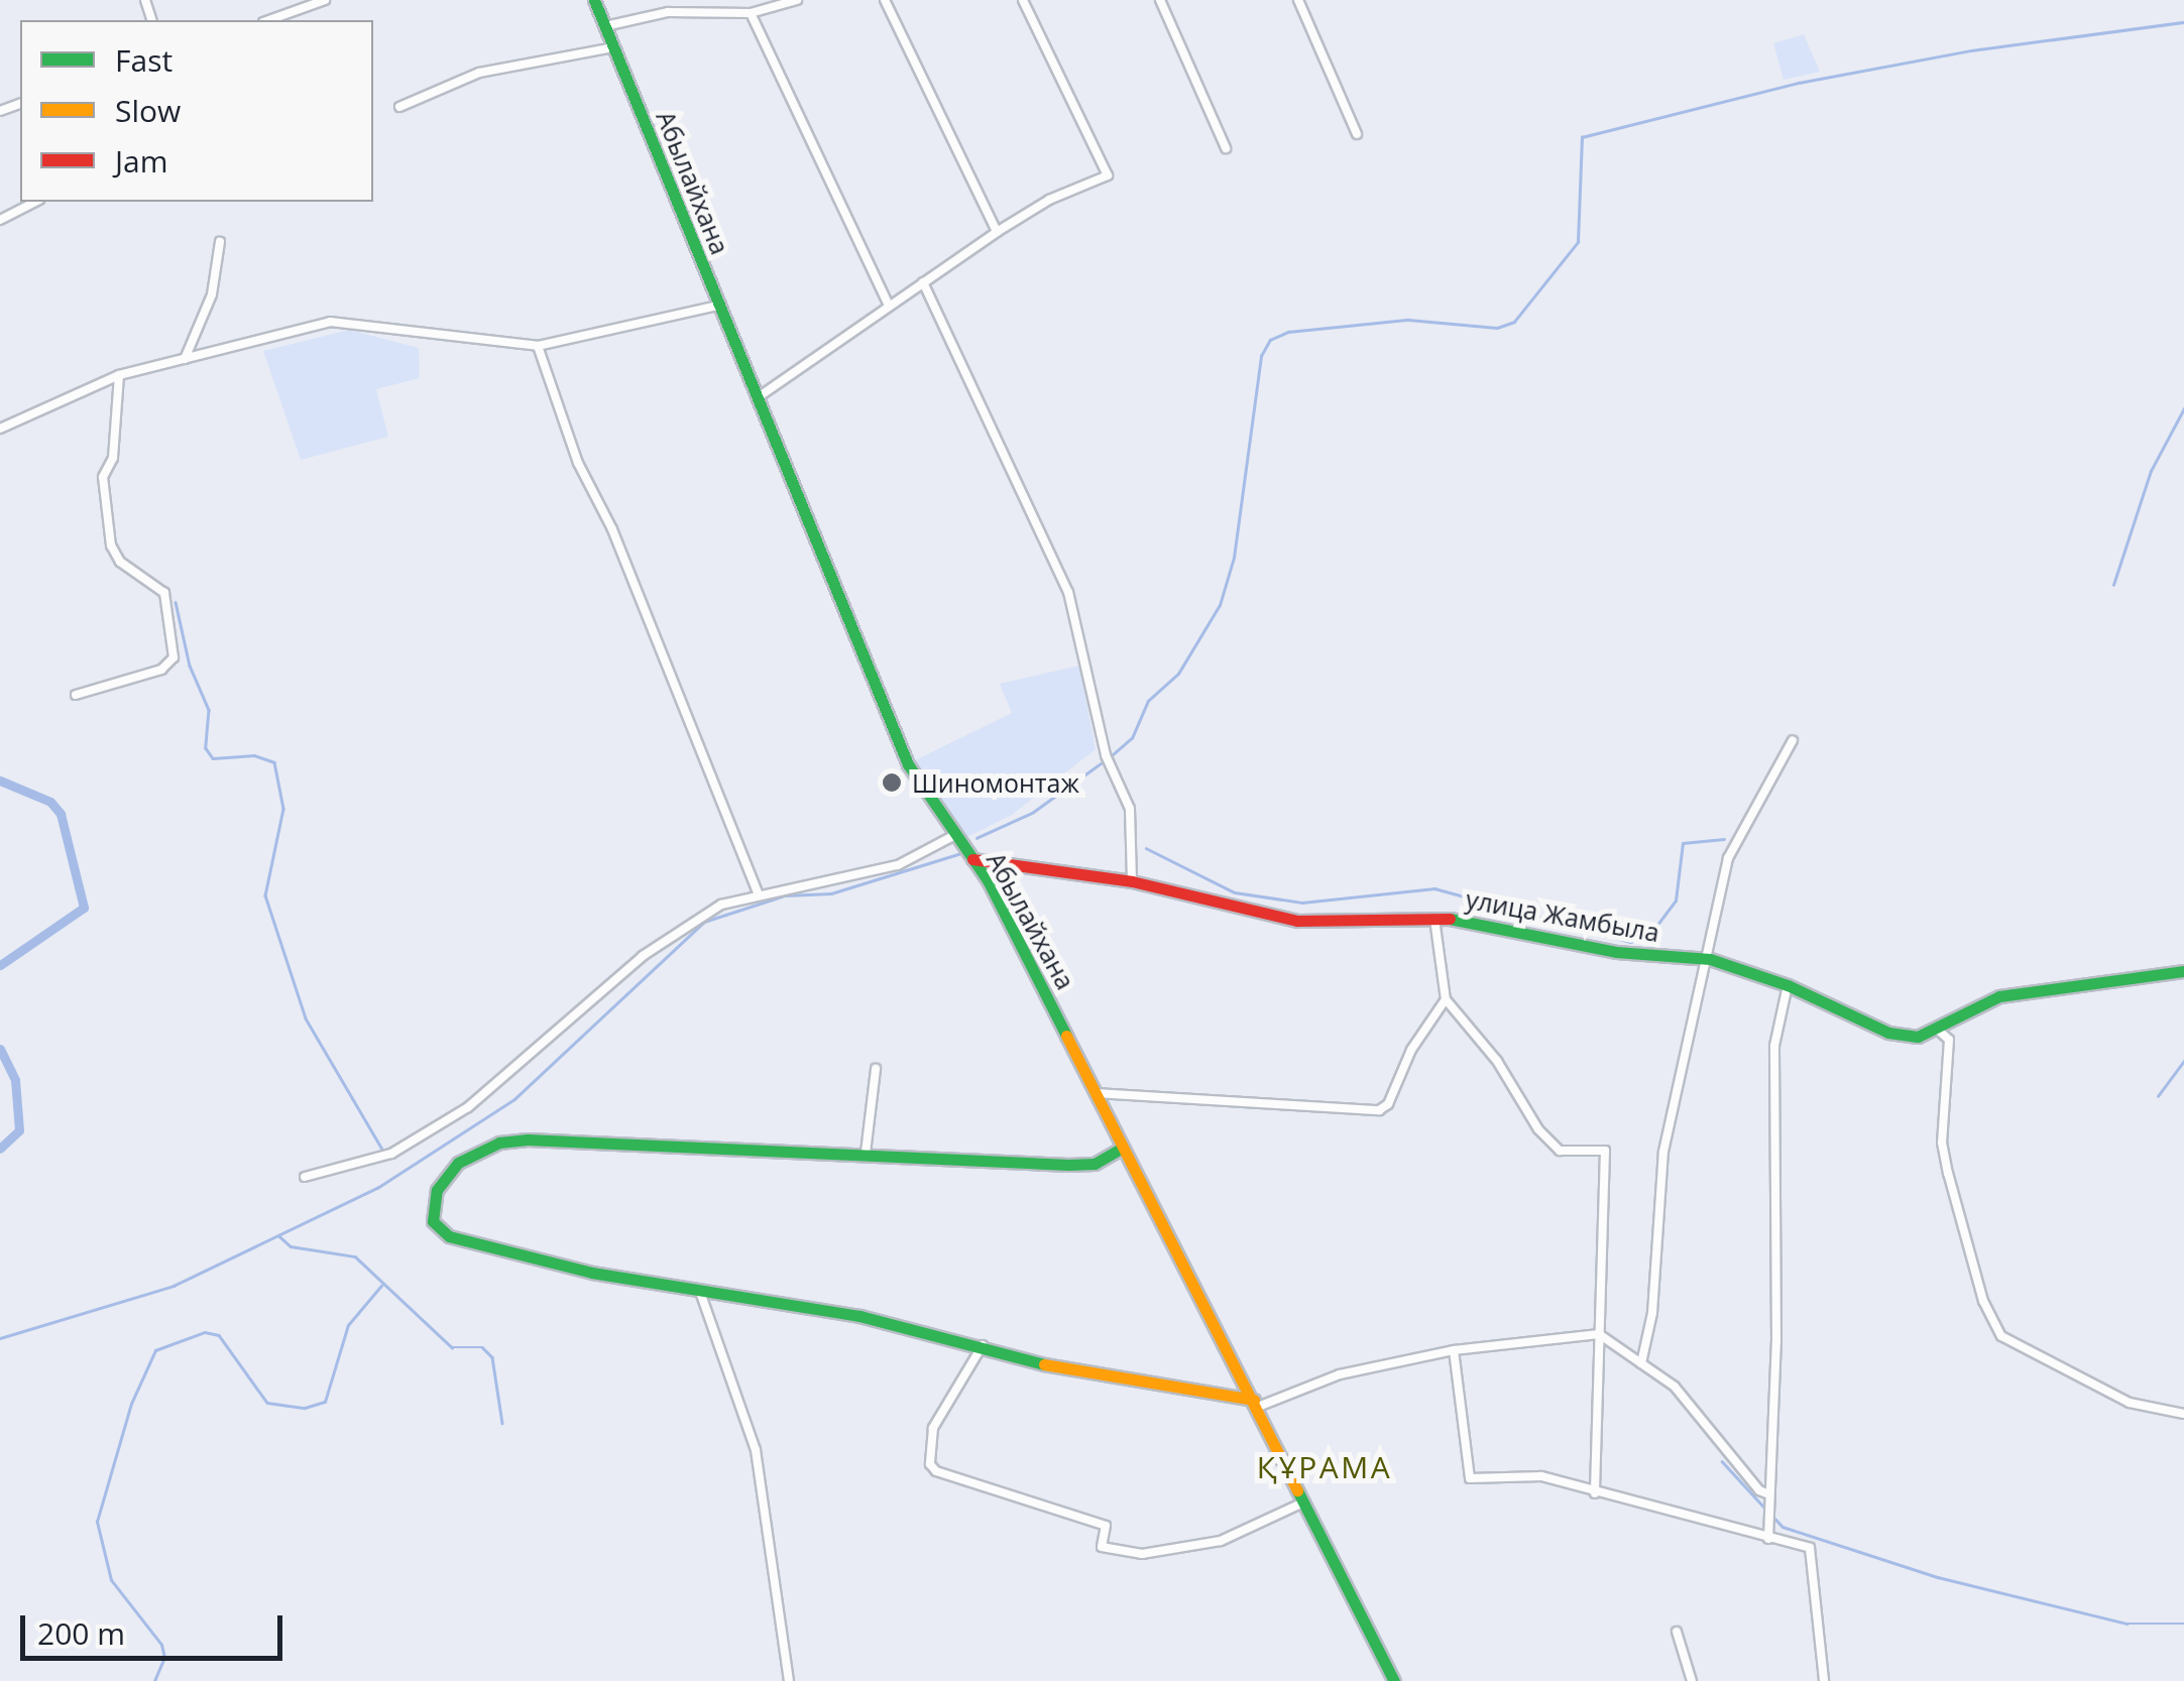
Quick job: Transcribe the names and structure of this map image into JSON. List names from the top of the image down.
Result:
{
  "streets": {
    "street": ["Абылайхана", "улица Жамбыла"]
  },
  "crossings": [
    ["Абылайхана", "улица Жамбыла"]
  ],
  "districts": ["ҚҰРАМА"],
  "places": ["Шиномонтаж"],
  "legend": ["Fast", "Slow", "Jam"],
  "scale_bar": "200 m"
}
